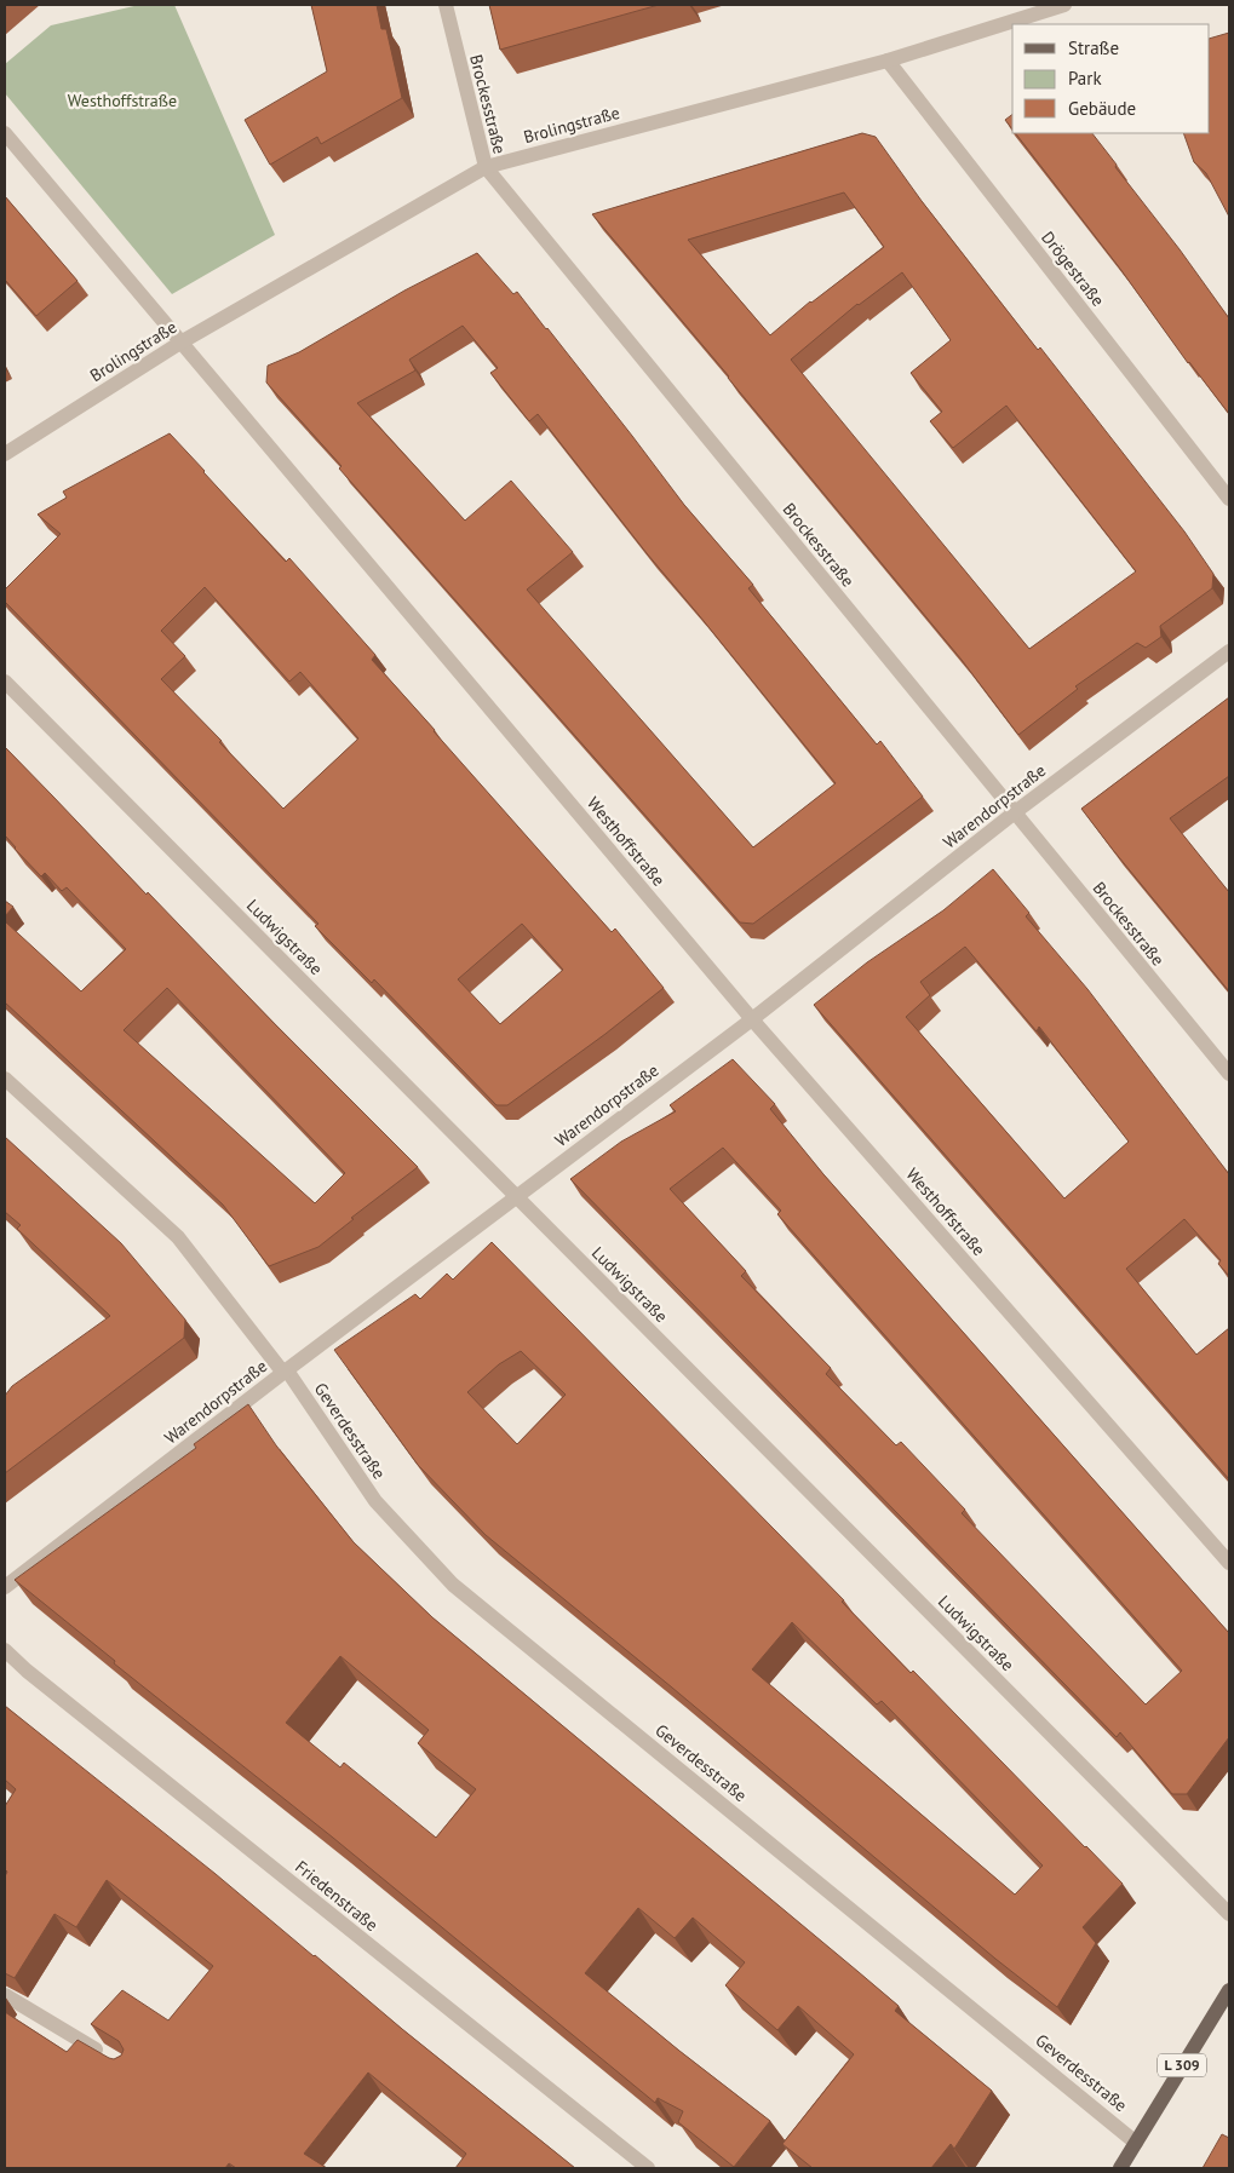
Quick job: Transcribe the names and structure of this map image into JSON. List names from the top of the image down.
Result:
{
  "streets": {
    "main road": ["L 309"],
    "street": [
      "Brockesstraße",
      "Brolingstraße",
      "Drögestraße",
      "Warendorpstraße",
      "Westhoffstraße",
      "Ludwigstraße",
      "Geverdesstraße",
      "Friedenstraße"
    ]
  },
  "crossings": [
    ["Brockesstraße", "Brolingstraße"],
    ["Brockesstraße", "Warendorpstraße"],
    ["Brolingstraße", "Drögestraße"],
    ["Brolingstraße", "Westhoffstraße"],
    ["Warendorpstraße", "Westhoffstraße"],
    ["Warendorpstraße", "Ludwigstraße"],
    ["Warendorpstraße", "Geverdesstraße"],
    ["Geverdesstraße", "L 309"]
  ],
  "parks": ["Westhoffstraße"],
  "legend": ["Straße", "Park", "Gebäude"]
}
